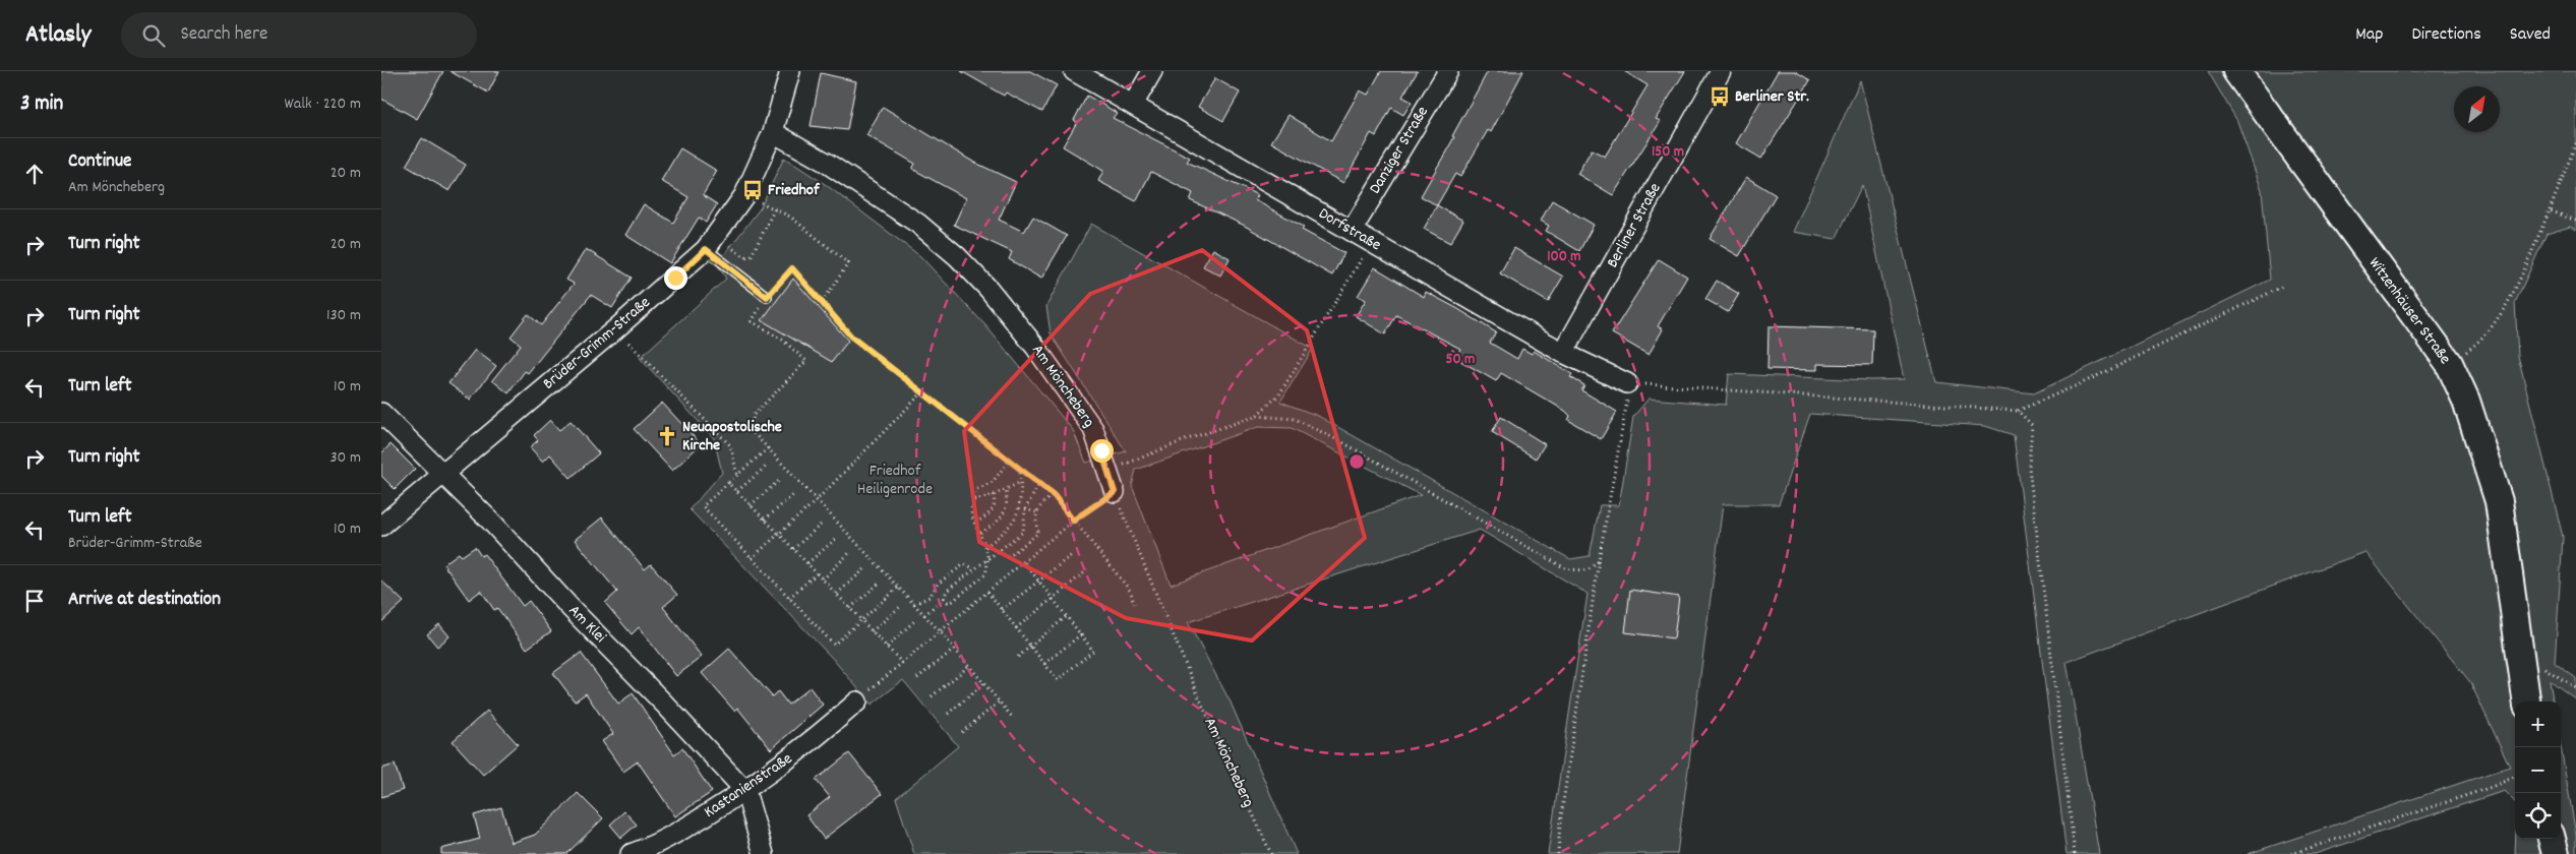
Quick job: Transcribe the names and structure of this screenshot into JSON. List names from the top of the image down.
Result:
{
  "streets": {
    "main road": ["Witzenhäuser Straße"],
    "street": [
      "Danziger Straße",
      "Berliner Straße",
      "Dorfstraße",
      "Brüder-Grimm-Straße",
      "Am Möncheberg",
      "Am Klei",
      "Kastanienstraße"
    ]
  },
  "crossings": [
    ["Danziger Straße", "Dorfstraße"],
    ["Berliner Straße", "Dorfstraße"],
    ["Brüder-Grimm-Straße", "Am Möncheberg"],
    ["Brüder-Grimm-Straße", "Am Klei"],
    ["Am Klei", "Kastanienstraße"]
  ],
  "parks": ["Friedhof Heiligenrode"],
  "places": {
    "bus stop": ["Berliner Str.", "Friedhof"],
    "church": ["Neuapostolische Kirche"]
  },
  "north": "top right",
  "page": {
    "header": "Atlasly",
    "search": "Search here",
    "nav": ["Map", "Directions", "Saved"],
    "heading": ["3 min", "Walk · 220 m"],
    "list": [
      ["Continue", "Am Möncheberg", "20 m"],
      ["Turn right", "20 m"],
      ["Turn right", "130 m"],
      ["Turn left", "10 m"],
      ["Turn right", "30 m"],
      ["Turn left", "Brüder-Grimm-Straße", "10 m"],
      "Arrive at destination"
    ],
    "map_buttons": ["+", "−"]
  },
  "rings": ["150 m", "100 m", "50 m"]
}
